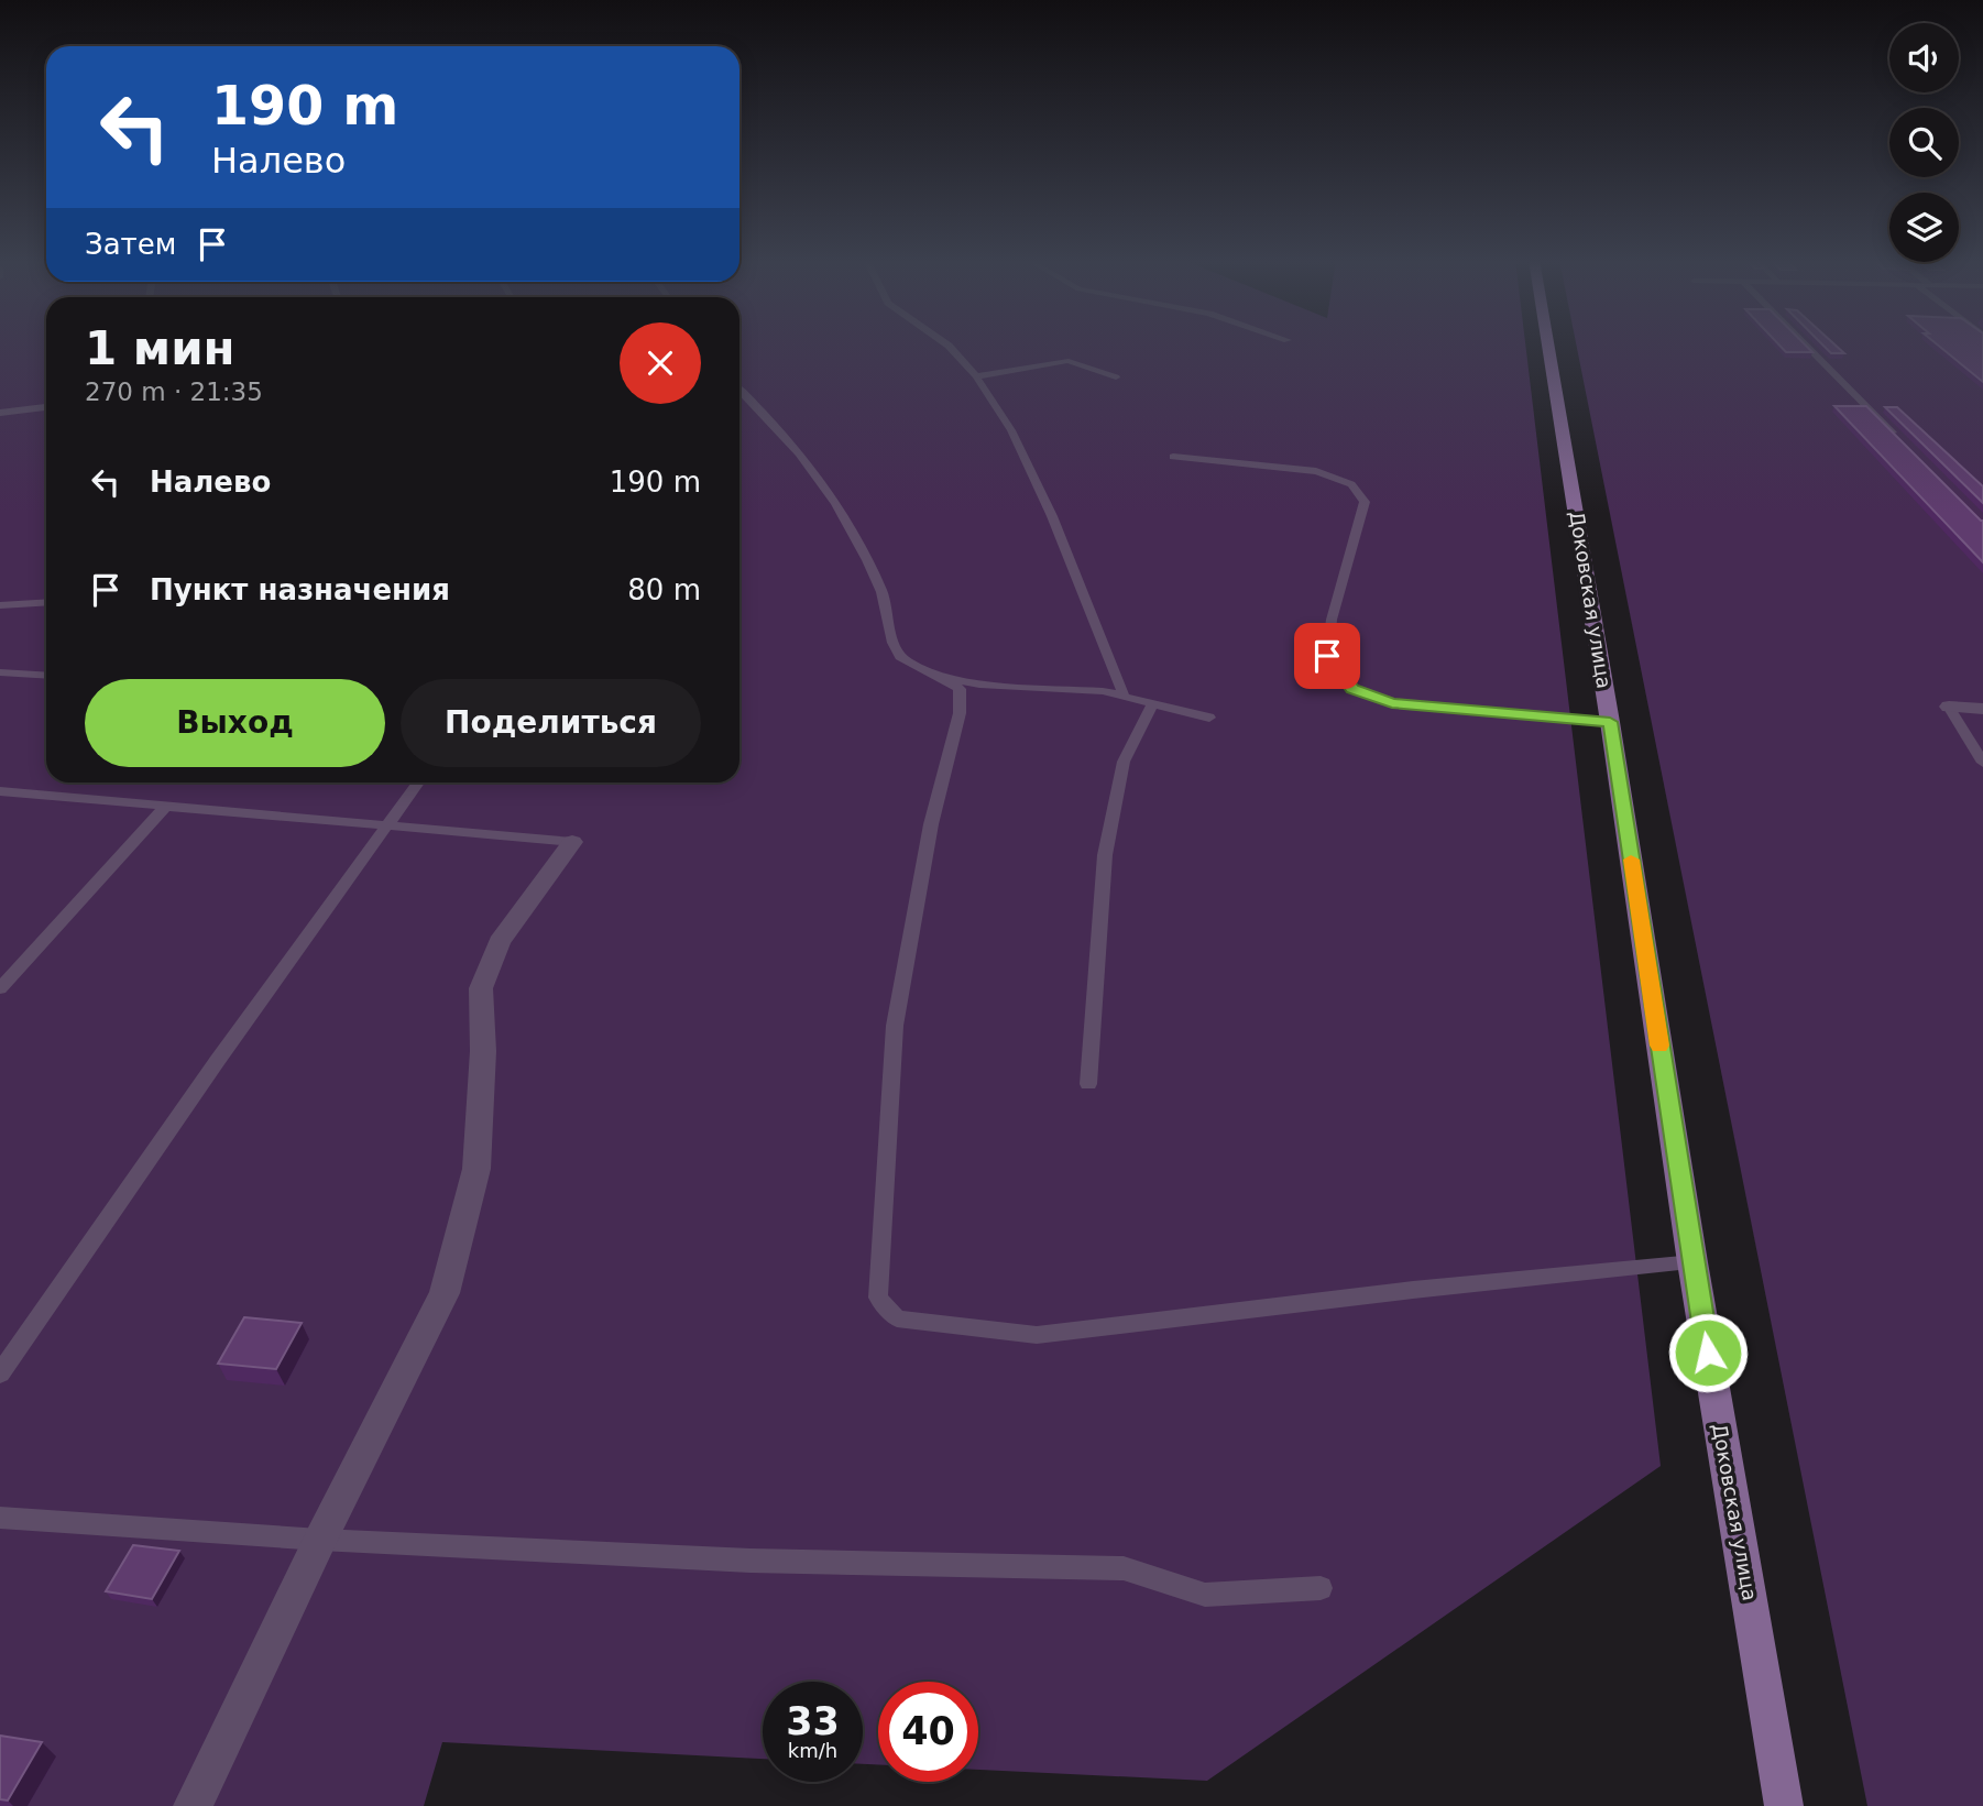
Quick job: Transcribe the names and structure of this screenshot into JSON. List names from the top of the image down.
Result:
{
  "streets": {
    "street": ["Доковская улица"]
  },
  "page": {
    "turn": ["190 m", "Налево"],
    "then": "Затем",
    "heading": ["1 мин", "270 m · 21:35"],
    "list": [
      {
        "name": "Налево",
        "value": "190 m"
      },
      {
        "name": "Пункт назначения",
        "value": "80 m"
      }
    ],
    "buttons": ["Выход", "Поделиться"],
    "speed": "33 km/h",
    "limit": "40"
  }
}
